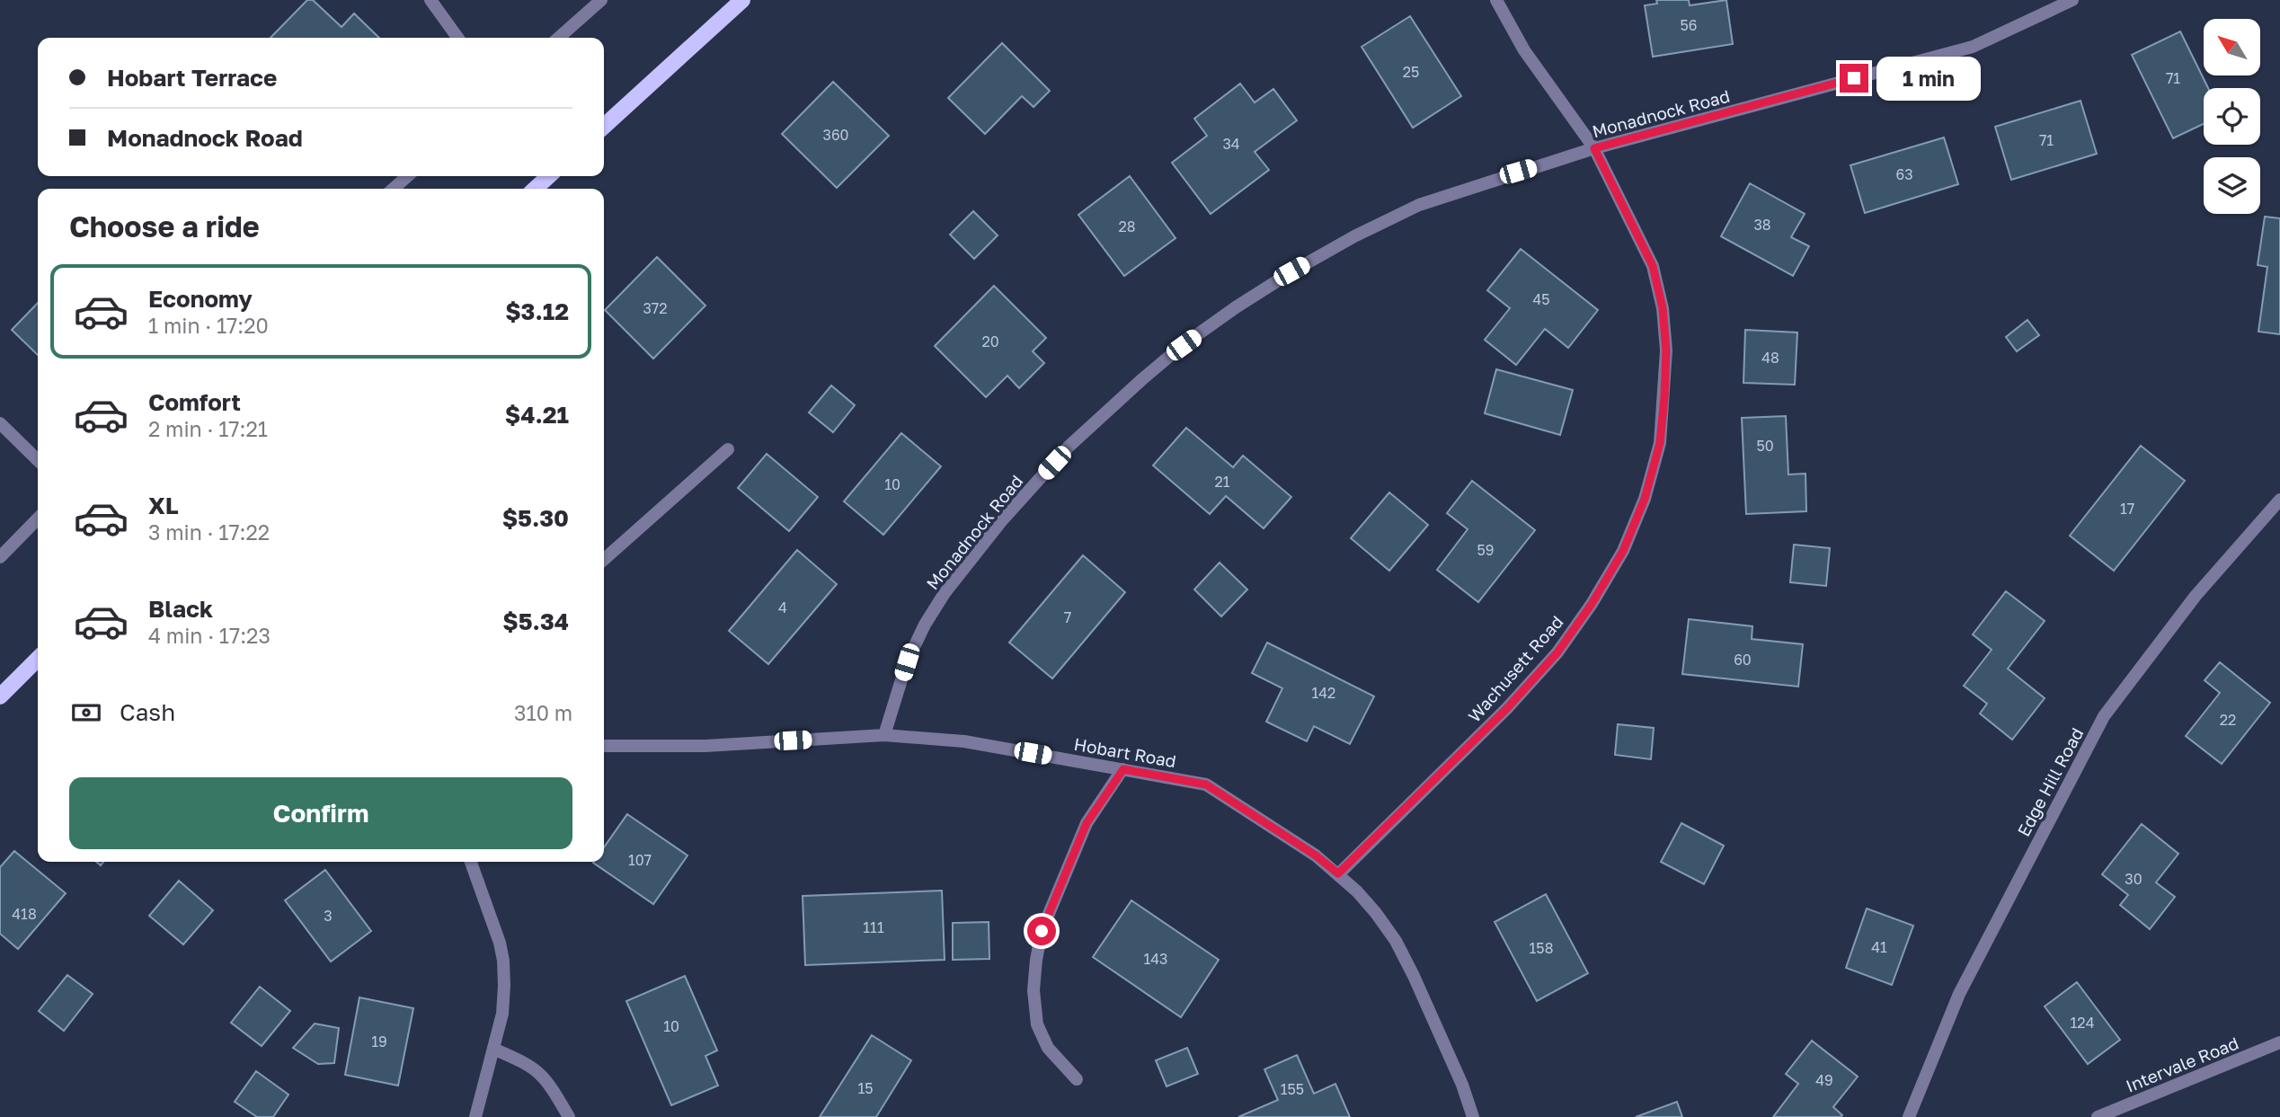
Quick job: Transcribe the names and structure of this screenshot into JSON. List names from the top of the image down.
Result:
{
  "streets": {
    "street": [
      "Monadnock Road",
      "Wachusett Road",
      "Hobart Road",
      "Edge Hill Road",
      "Intervale Road"
    ]
  },
  "crossings": [
    ["Monadnock Road", "Wachusett Road"],
    ["Monadnock Road", "Hobart Road"],
    ["Wachusett Road", "Hobart Road"]
  ],
  "house_numbers": [
    "56",
    "25",
    "71",
    "360",
    "71",
    "34",
    "63",
    "38",
    "28",
    "45",
    "372",
    "20",
    "48",
    "50",
    "21",
    "10",
    "17",
    "59",
    "4",
    "7",
    "60",
    "142",
    "22",
    "107",
    "30",
    "418",
    "3",
    "111",
    "41",
    "158",
    "143",
    "124",
    "10",
    "19",
    "49",
    "15",
    "155"
  ],
  "north": "top left",
  "page": {
    "banner": ["Hobart Terrace", "Monadnock Road"],
    "bubble": "1 min",
    "heading": "Choose a ride",
    "list": [
      {
        "name": "Economy",
        "note": "1 min · 17:20",
        "value": "$3.12"
      },
      {
        "name": "Comfort",
        "note": "2 min · 17:21",
        "value": "$4.21"
      },
      {
        "name": "XL",
        "note": "3 min · 17:22",
        "value": "$5.30"
      },
      {
        "name": "Black",
        "note": "4 min · 17:23",
        "value": "$5.34"
      }
    ],
    "pay": ["Cash", "310 m"],
    "buttons": "Confirm"
  }
}
